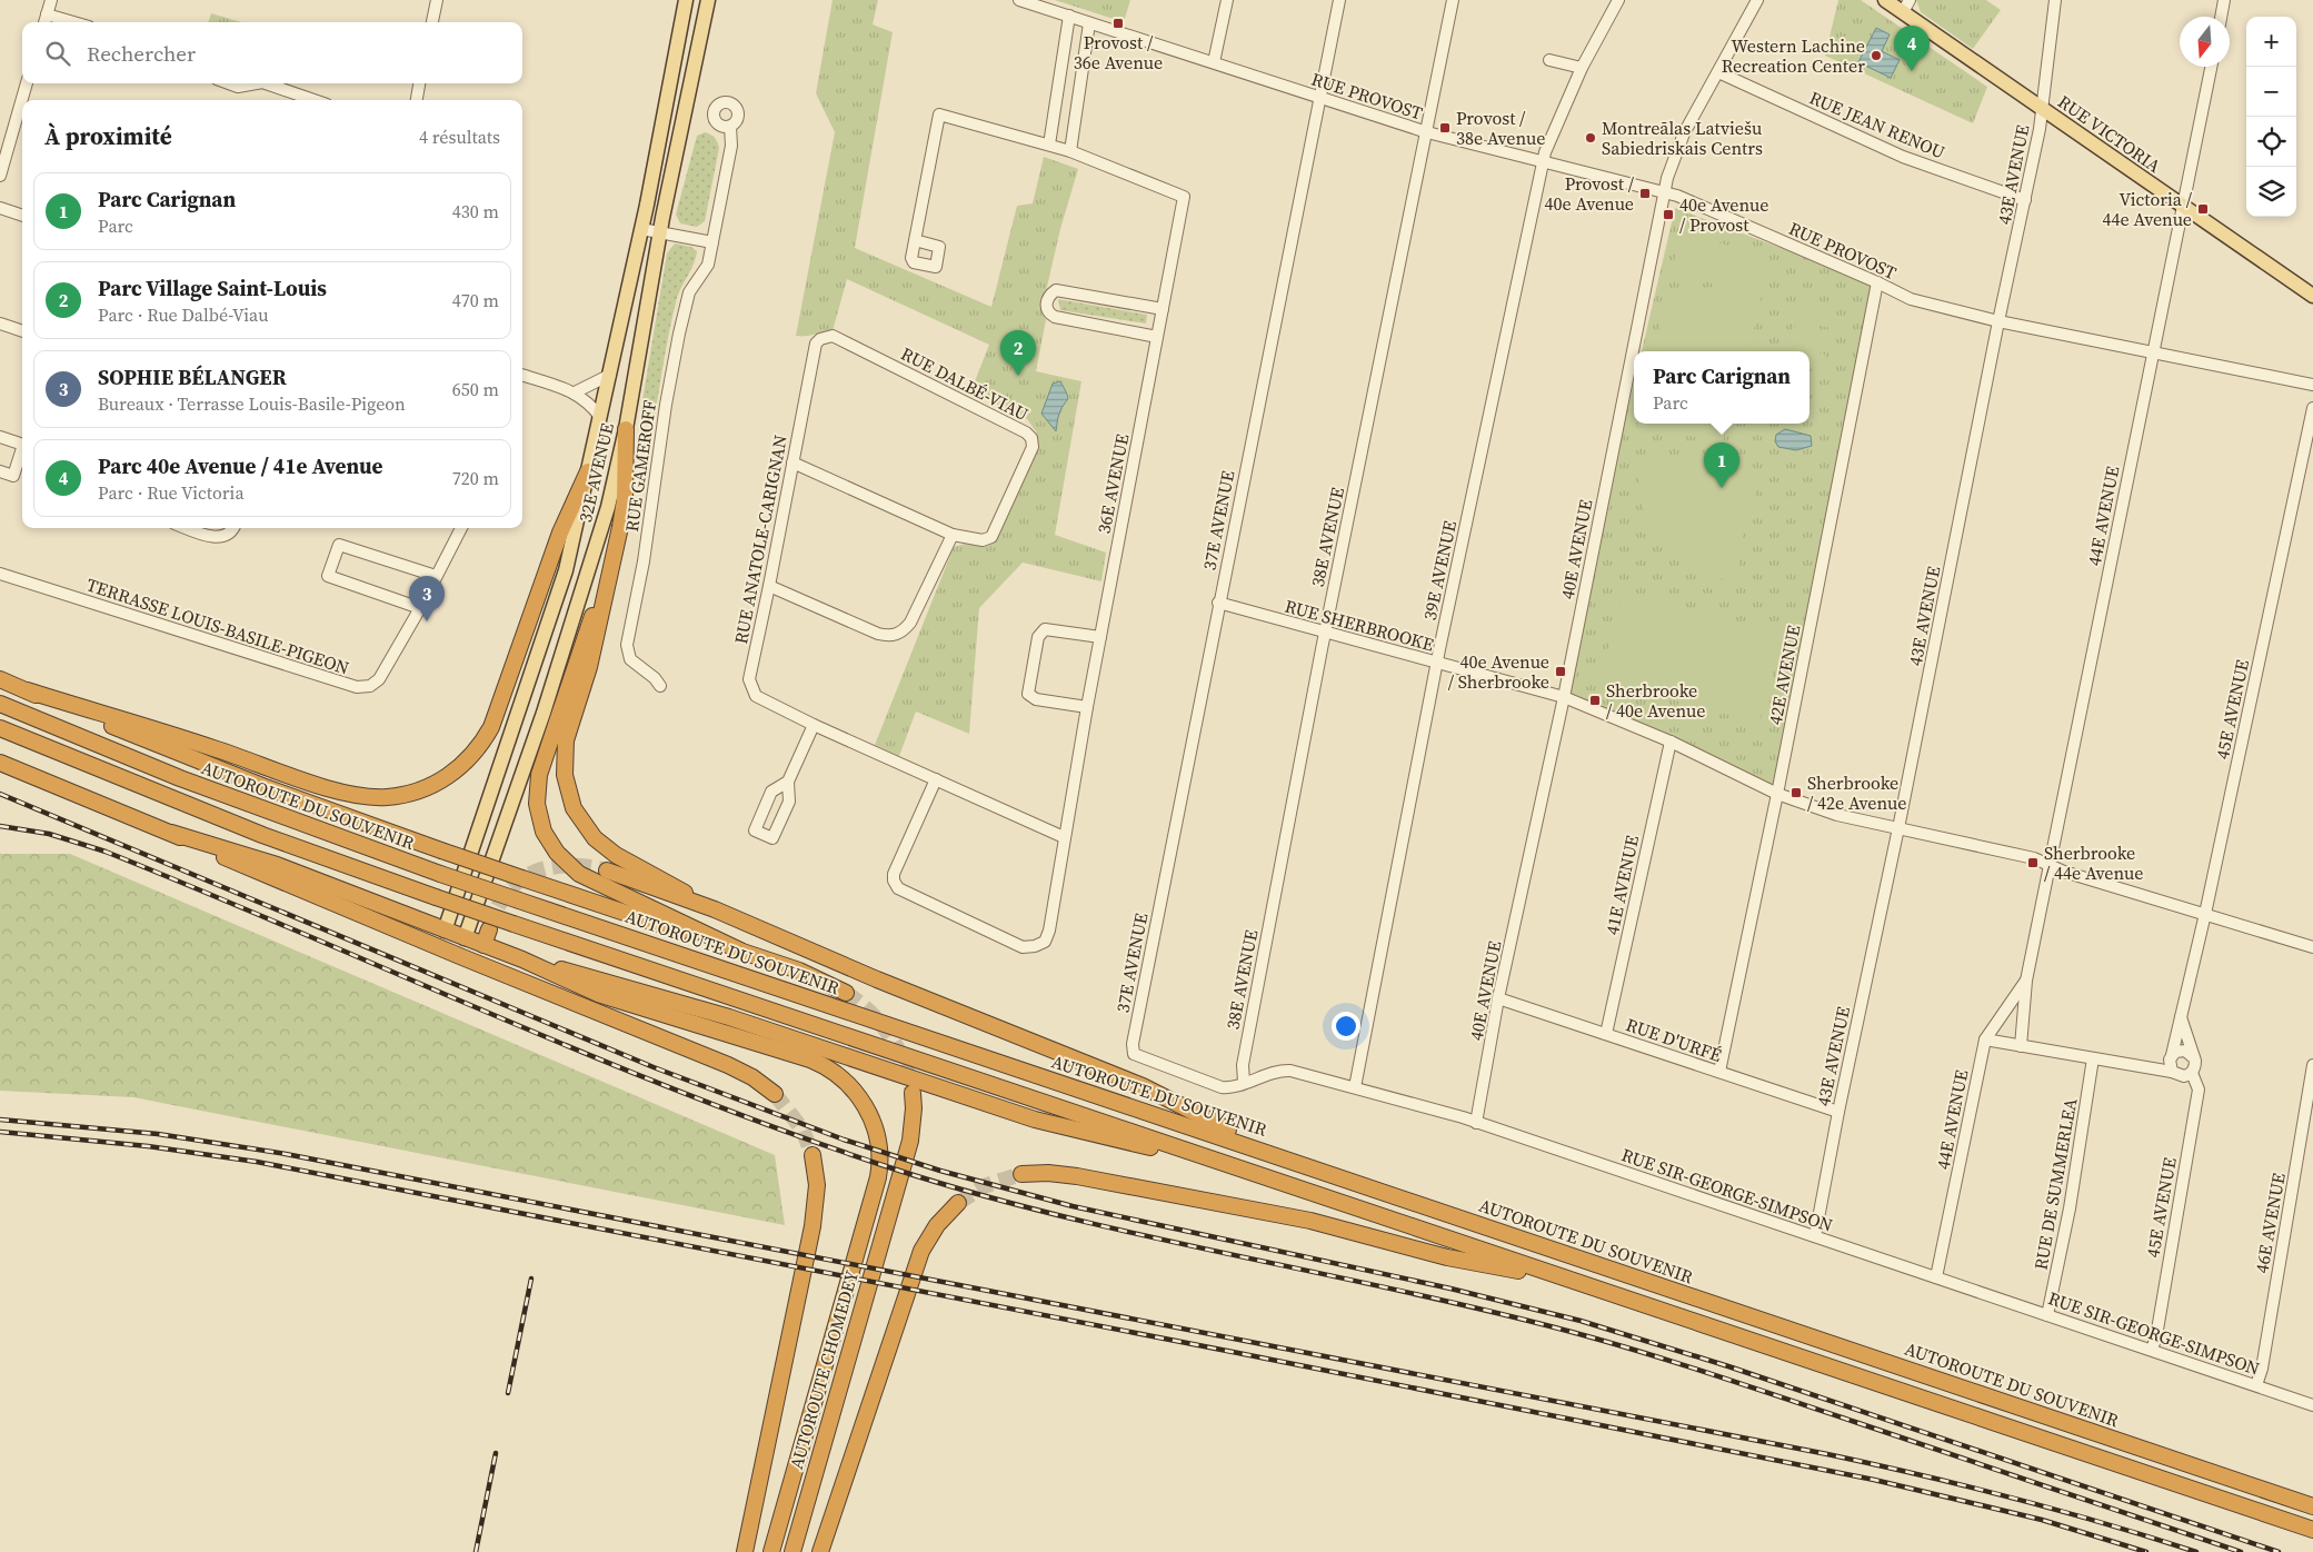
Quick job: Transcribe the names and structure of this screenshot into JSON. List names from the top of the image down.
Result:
{
  "streets": {
    "highway": ["AUTOROUTE DU SOUVENIR", "AUTOROUTE CHOMEDEY"],
    "main road": ["RUE VICTORIA", "32E AVENUE"],
    "street": [
      "RUE PROVOST",
      "RUE JEAN RENOU",
      "43E AVENUE",
      "RUE DALBÉ-VIAU",
      "RUE GAMEROFF",
      "36E AVENUE",
      "44E AVENUE",
      "37E AVENUE",
      "38E AVENUE",
      "RUE ANATOLE-CARIGNAN",
      "40E AVENUE",
      "39E AVENUE",
      "RUE SHERBROOKE",
      "TERRASSE LOUIS-BASILE-PIGEON",
      "42E AVENUE",
      "45E AVENUE",
      "41E AVENUE",
      "RUE D'URFÉ",
      "RUE DE SUMMERLEA",
      "RUE SIR-GEORGE-SIMPSON",
      "46E AVENUE"
    ]
  },
  "crossings": [
    ["RUE PROVOST", "43E AVENUE"],
    ["RUE PROVOST", "44E AVENUE"],
    ["RUE PROVOST", "37E AVENUE"],
    ["RUE PROVOST", "38E AVENUE"],
    ["RUE PROVOST", "40E AVENUE"],
    ["RUE PROVOST", "39E AVENUE"],
    ["RUE PROVOST", "42E AVENUE"],
    ["RUE JEAN RENOU", "43E AVENUE"],
    ["RUE JEAN RENOU", "40E AVENUE"],
    ["RUE VICTORIA", "43E AVENUE"],
    ["RUE VICTORIA", "44E AVENUE"],
    ["43E AVENUE", "RUE SHERBROOKE"],
    ["43E AVENUE", "RUE D'URFÉ"],
    ["43E AVENUE", "RUE SIR-GEORGE-SIMPSON"],
    ["RUE DALBÉ-VIAU", "RUE ANATOLE-CARIGNAN"],
    ["36E AVENUE", "RUE ANATOLE-CARIGNAN"],
    ["44E AVENUE", "RUE SHERBROOKE"],
    ["44E AVENUE", "RUE SIR-GEORGE-SIMPSON"],
    ["37E AVENUE", "RUE SHERBROOKE"],
    ["37E AVENUE", "RUE SIR-GEORGE-SIMPSON"],
    ["38E AVENUE", "RUE SHERBROOKE"],
    ["38E AVENUE", "RUE SIR-GEORGE-SIMPSON"],
    ["40E AVENUE", "RUE SHERBROOKE"],
    ["40E AVENUE", "RUE D'URFÉ"],
    ["40E AVENUE", "RUE SIR-GEORGE-SIMPSON"],
    ["39E AVENUE", "RUE SHERBROOKE"],
    ["39E AVENUE", "RUE SIR-GEORGE-SIMPSON"],
    ["RUE SHERBROOKE", "42E AVENUE"],
    ["RUE SHERBROOKE", "45E AVENUE"],
    ["RUE SHERBROOKE", "41E AVENUE"],
    ["42E AVENUE", "RUE D'URFÉ"],
    ["45E AVENUE", "RUE SIR-GEORGE-SIMPSON"],
    ["41E AVENUE", "RUE D'URFÉ"],
    ["RUE DE SUMMERLEA", "RUE SIR-GEORGE-SIMPSON"],
    ["RUE SIR-GEORGE-SIMPSON", "46E AVENUE"]
  ],
  "places": {
    "transit": [
      "Provost / 36e Avenue",
      "Provost / 38e Avenue",
      "Provost / 40e Avenue",
      "Victoria / 44e Avenue",
      "40e Avenue / Provost",
      "40e Avenue / Sherbrooke",
      "Sherbrooke / 40e Avenue",
      "Sherbrooke / 42e Avenue",
      "Sherbrooke / 44e Avenue"
    ],
    "other": ["Western Lachine Recreation Center", "Montreālas Latviešu Sabiedriskais Centrs"]
  },
  "north": "bottom",
  "page": {
    "map_buttons": ["+", "−"],
    "search": "Rechercher",
    "pins": [
      "4",
      "2",
      "1",
      "3"
    ],
    "heading": ["À proximité", "4 résultats"],
    "list": [
      {
        "mark": "1",
        "name": "Parc Carignan",
        "note": "Parc",
        "value": "430 m"
      },
      {
        "mark": "2",
        "name": "Parc Village Saint-Louis",
        "note": "Parc · Rue Dalbé-Viau",
        "value": "470 m"
      },
      {
        "mark": "3",
        "name": "SOPHIE BÉLANGER",
        "note": "Bureaux · Terrasse Louis-Basile-Pigeon",
        "value": "650 m"
      },
      {
        "mark": "4",
        "name": "Parc 40e Avenue / 41e Avenue",
        "note": "Parc · Rue Victoria",
        "value": "720 m"
      }
    ],
    "popup": ["Parc Carignan", "Parc"]
  }
}
